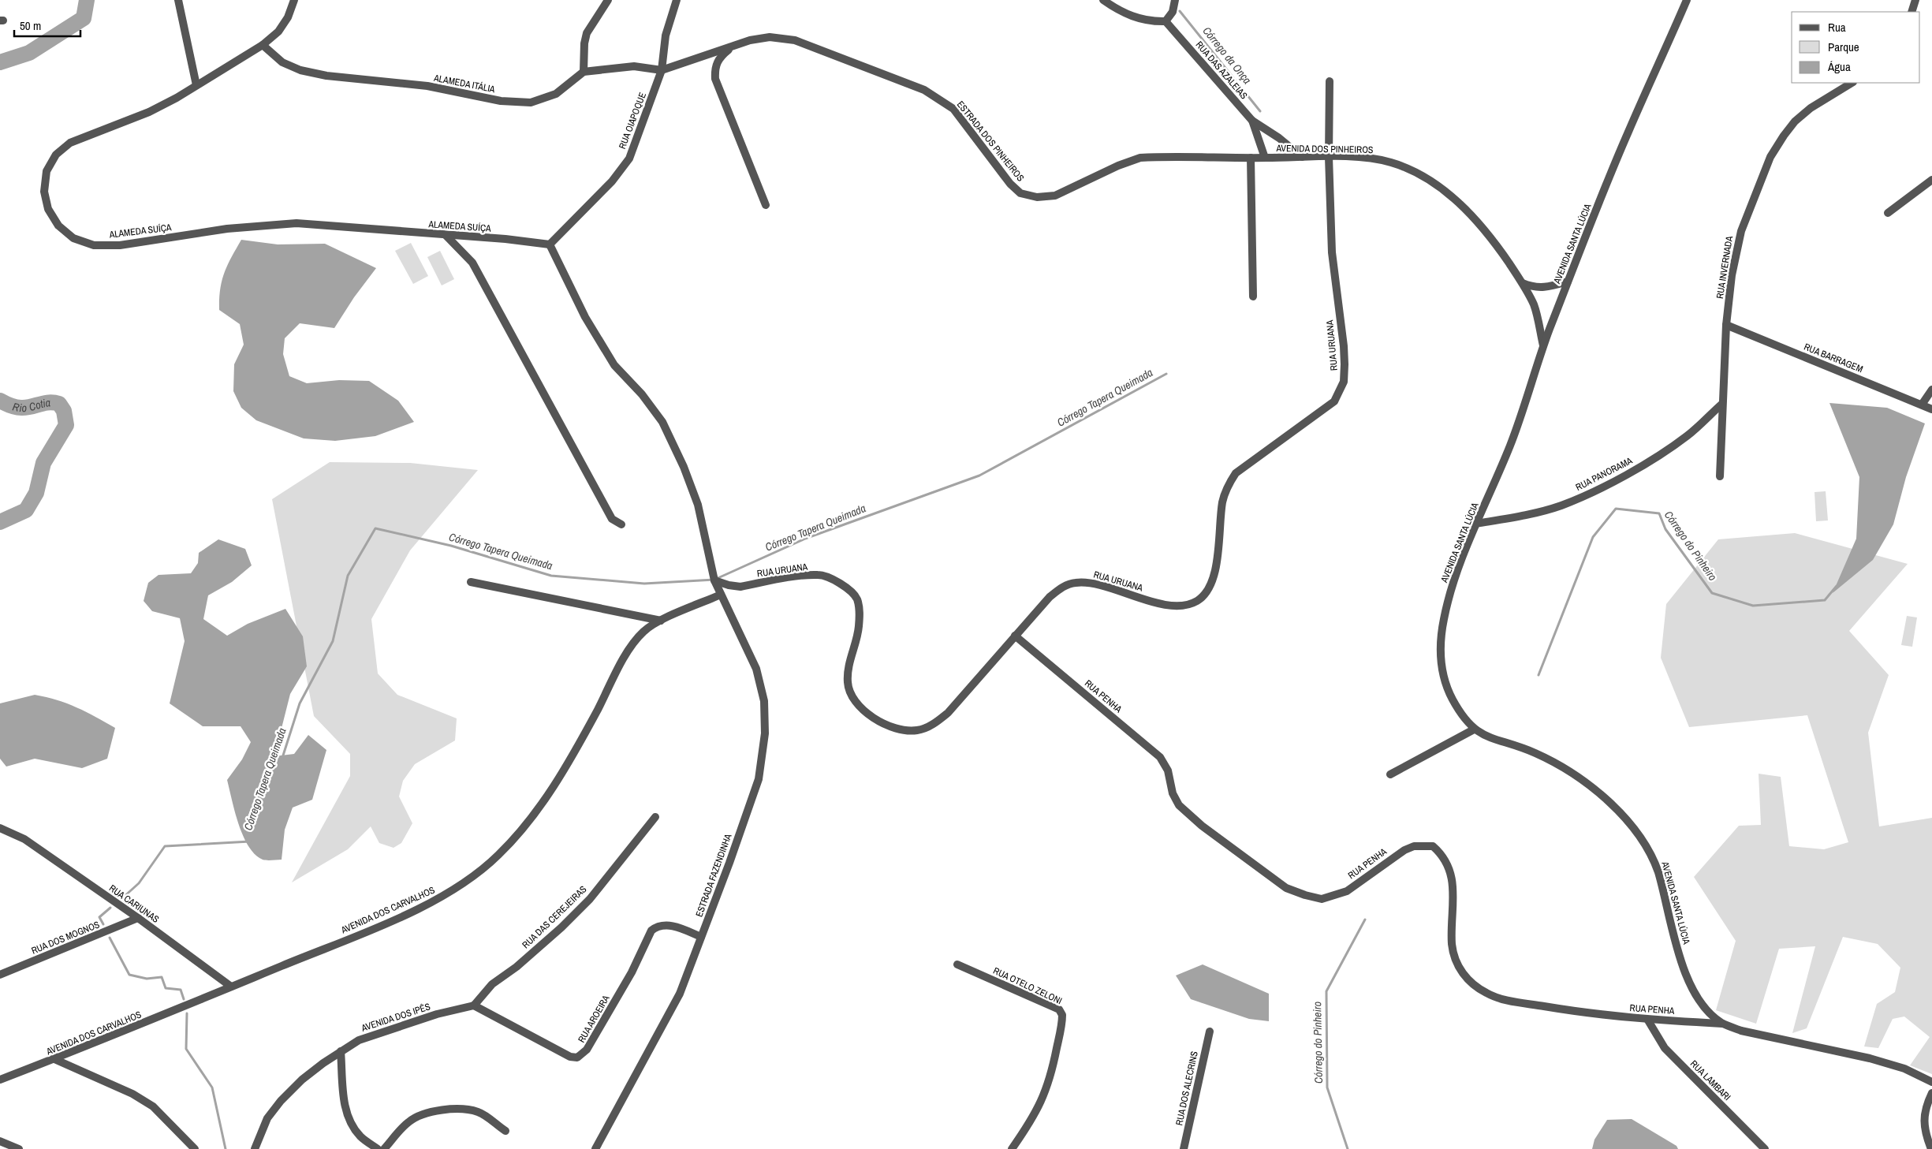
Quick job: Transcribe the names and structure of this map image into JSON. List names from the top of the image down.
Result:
{
  "streets": {
    "street": [
      "RUA DAS AZALEIAS",
      "ALAMEDA ITÁLIA",
      "RUA OIAPOQUE",
      "ESTRADA DOS PINHEIROS",
      "AVENIDA DOS PINHEIROS",
      "ALAMEDA SUÍÇA",
      "AVENIDA SANTA LÚCIA",
      "RUA INVERNADA",
      "RUA URUANA",
      "RUA BARRAGEM",
      "RUA PANORAMA",
      "RUA PENHA",
      "ESTRADA FAZENDINHA",
      "RUA CARIUNAS",
      "AVENIDA DOS CARVALHOS",
      "RUA DAS CEREJEIRAS",
      "RUA DOS MOGNOS",
      "RUA OTELO ZELONI",
      "AVENIDA DOS IPÊS",
      "RUA AROEIRA",
      "RUA LAMBARI",
      "RUA DOS ALECRINS"
    ]
  },
  "crossings": [
    ["RUA DAS AZALEIAS", "ESTRADA DOS PINHEIROS"],
    ["RUA DAS AZALEIAS", "AVENIDA DOS PINHEIROS"],
    ["ALAMEDA ITÁLIA", "ALAMEDA SUÍÇA"],
    ["RUA OIAPOQUE", "ESTRADA DOS PINHEIROS"],
    ["RUA OIAPOQUE", "ALAMEDA SUÍÇA"],
    ["ESTRADA DOS PINHEIROS", "AVENIDA DOS PINHEIROS"],
    ["AVENIDA DOS PINHEIROS", "AVENIDA SANTA LÚCIA"],
    ["AVENIDA DOS PINHEIROS", "RUA URUANA"],
    ["AVENIDA SANTA LÚCIA", "RUA PANORAMA"],
    ["AVENIDA SANTA LÚCIA", "RUA PENHA"],
    ["RUA INVERNADA", "RUA BARRAGEM"],
    ["RUA INVERNADA", "RUA PANORAMA"],
    ["RUA URUANA", "RUA PENHA"],
    ["RUA PENHA", "RUA LAMBARI"],
    ["ESTRADA FAZENDINHA", "AVENIDA DOS CARVALHOS"],
    ["ESTRADA FAZENDINHA", "RUA AROEIRA"],
    ["RUA CARIUNAS", "AVENIDA DOS CARVALHOS"],
    ["RUA CARIUNAS", "RUA DOS MOGNOS"],
    ["RUA DAS CEREJEIRAS", "AVENIDA DOS IPÊS"],
    ["RUA DAS CEREJEIRAS", "RUA AROEIRA"],
    ["AVENIDA DOS IPÊS", "RUA AROEIRA"]
  ],
  "water": [
    "Córrego da Onça",
    "Córrego Tapera Queimada",
    "Rio Cotia",
    "Córrego do Pinheiro"
  ],
  "legend": ["Rua", "Parque", "Água"],
  "scale_bar": "50 m"
}
